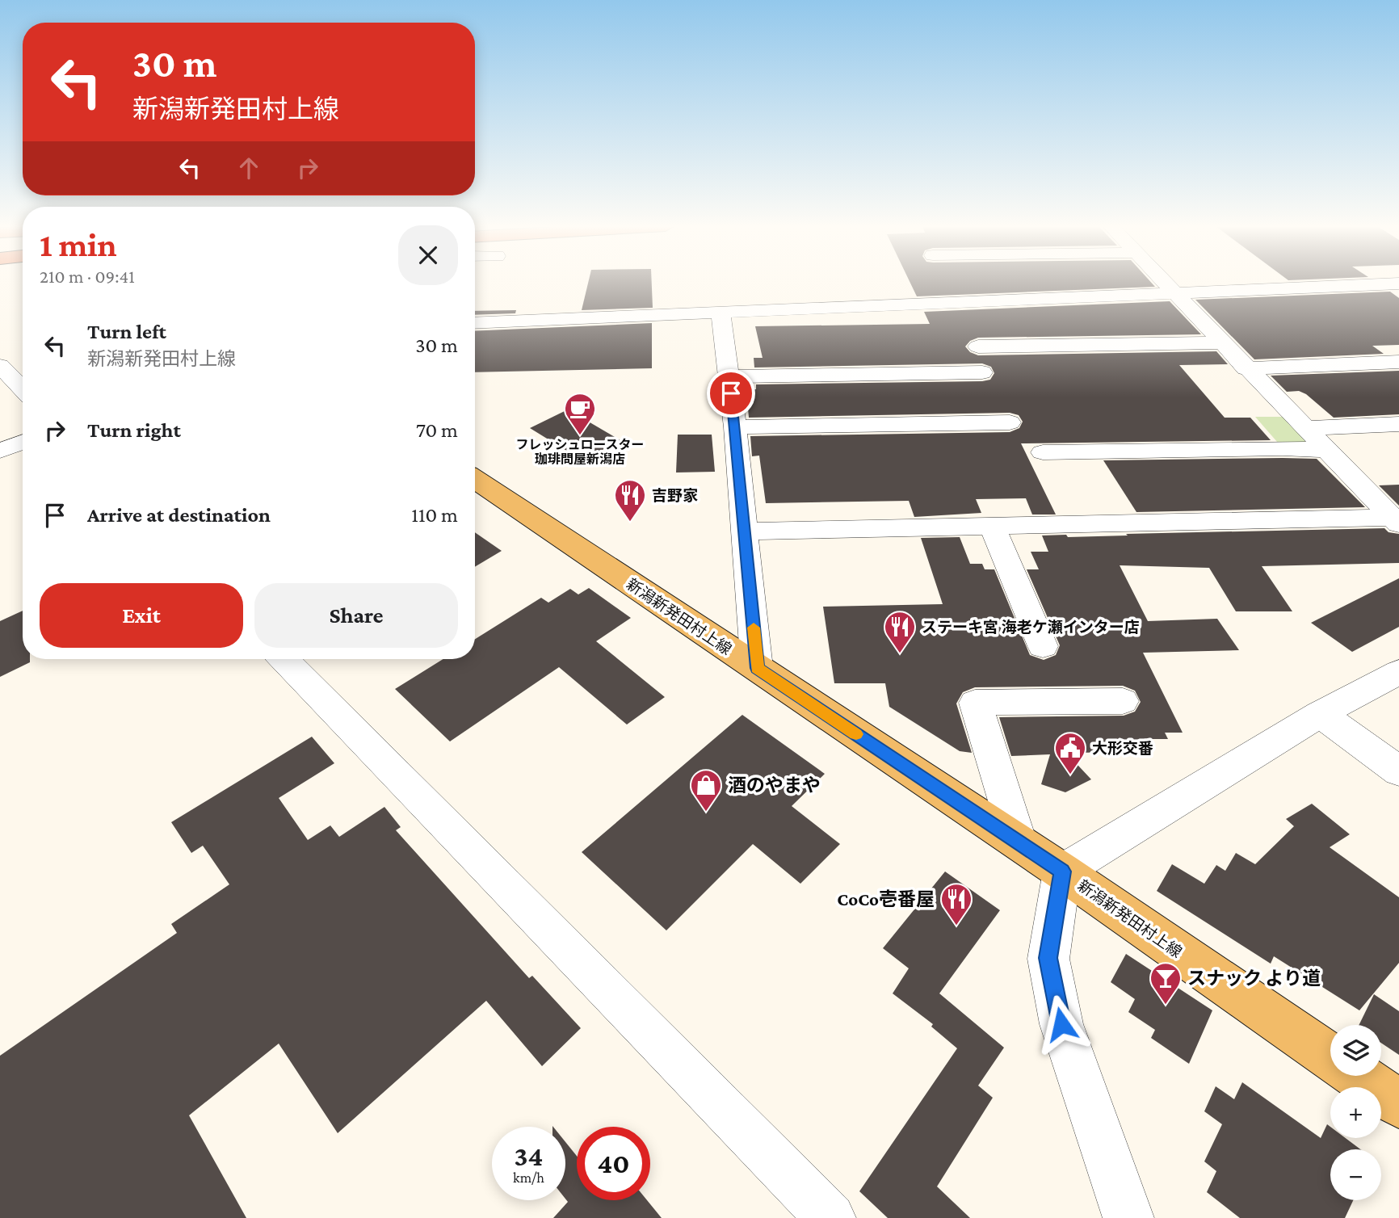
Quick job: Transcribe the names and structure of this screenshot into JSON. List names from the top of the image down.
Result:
{
  "streets": {
    "main road": ["新潟新発田村上線"]
  },
  "places": {
    "cafe": ["フレッシュロースター 珈琲問屋新潟店"],
    "restaurant": ["吉野家", "ステーキ宮 海老ケ瀬インター店", "CoCo壱番屋"],
    "public building": ["大形交番"],
    "shop": ["酒のやまや"],
    "bar": ["スナック より道"]
  },
  "page": {
    "turn": ["30 m", "新潟新発田村上線"],
    "heading": ["1 min", "210 m · 09:41"],
    "list": [
      {
        "name": "Turn left",
        "note": "新潟新発田村上線",
        "value": "30 m"
      },
      {
        "name": "Turn right",
        "value": "70 m"
      },
      {
        "name": "Arrive at destination",
        "value": "110 m"
      }
    ],
    "buttons": ["Exit", "Share"],
    "map_buttons": ["+", "−"],
    "speed": "34 km/h",
    "limit": "40"
  }
}
